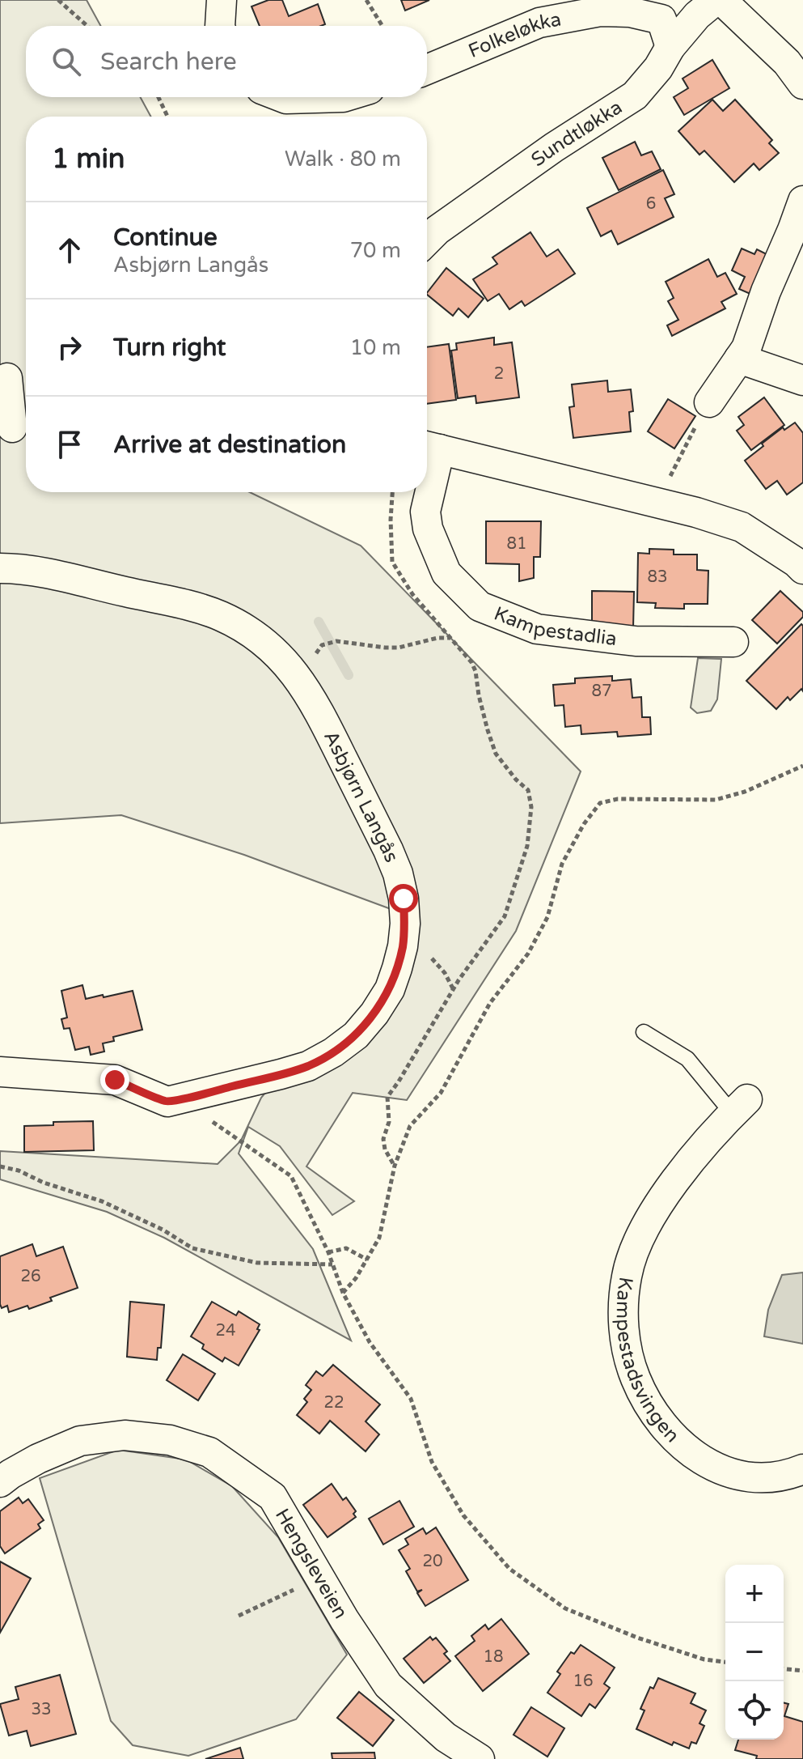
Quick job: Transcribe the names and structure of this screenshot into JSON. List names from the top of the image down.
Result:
{
  "streets": {
    "street": [
      "Folkeløkka",
      "Sundtløkka",
      "Kampestadlia",
      "Asbjørn Langås",
      "Kampestadsvingen",
      "Hengsleveien"
    ]
  },
  "crossings": [
    ["Folkeløkka", "Sundtløkka"]
  ],
  "house_numbers": [
    "6",
    "2",
    "81",
    "83",
    "87",
    "26",
    "24",
    "22",
    "20",
    "18",
    "16",
    "33"
  ],
  "page": {
    "search": "Search here",
    "heading": ["1 min", "Walk · 80 m"],
    "list": [
      ["Continue", "Asbjørn Langås", "70 m"],
      ["Turn right", "10 m"],
      "Arrive at destination"
    ],
    "map_buttons": ["+", "−"]
  }
}
